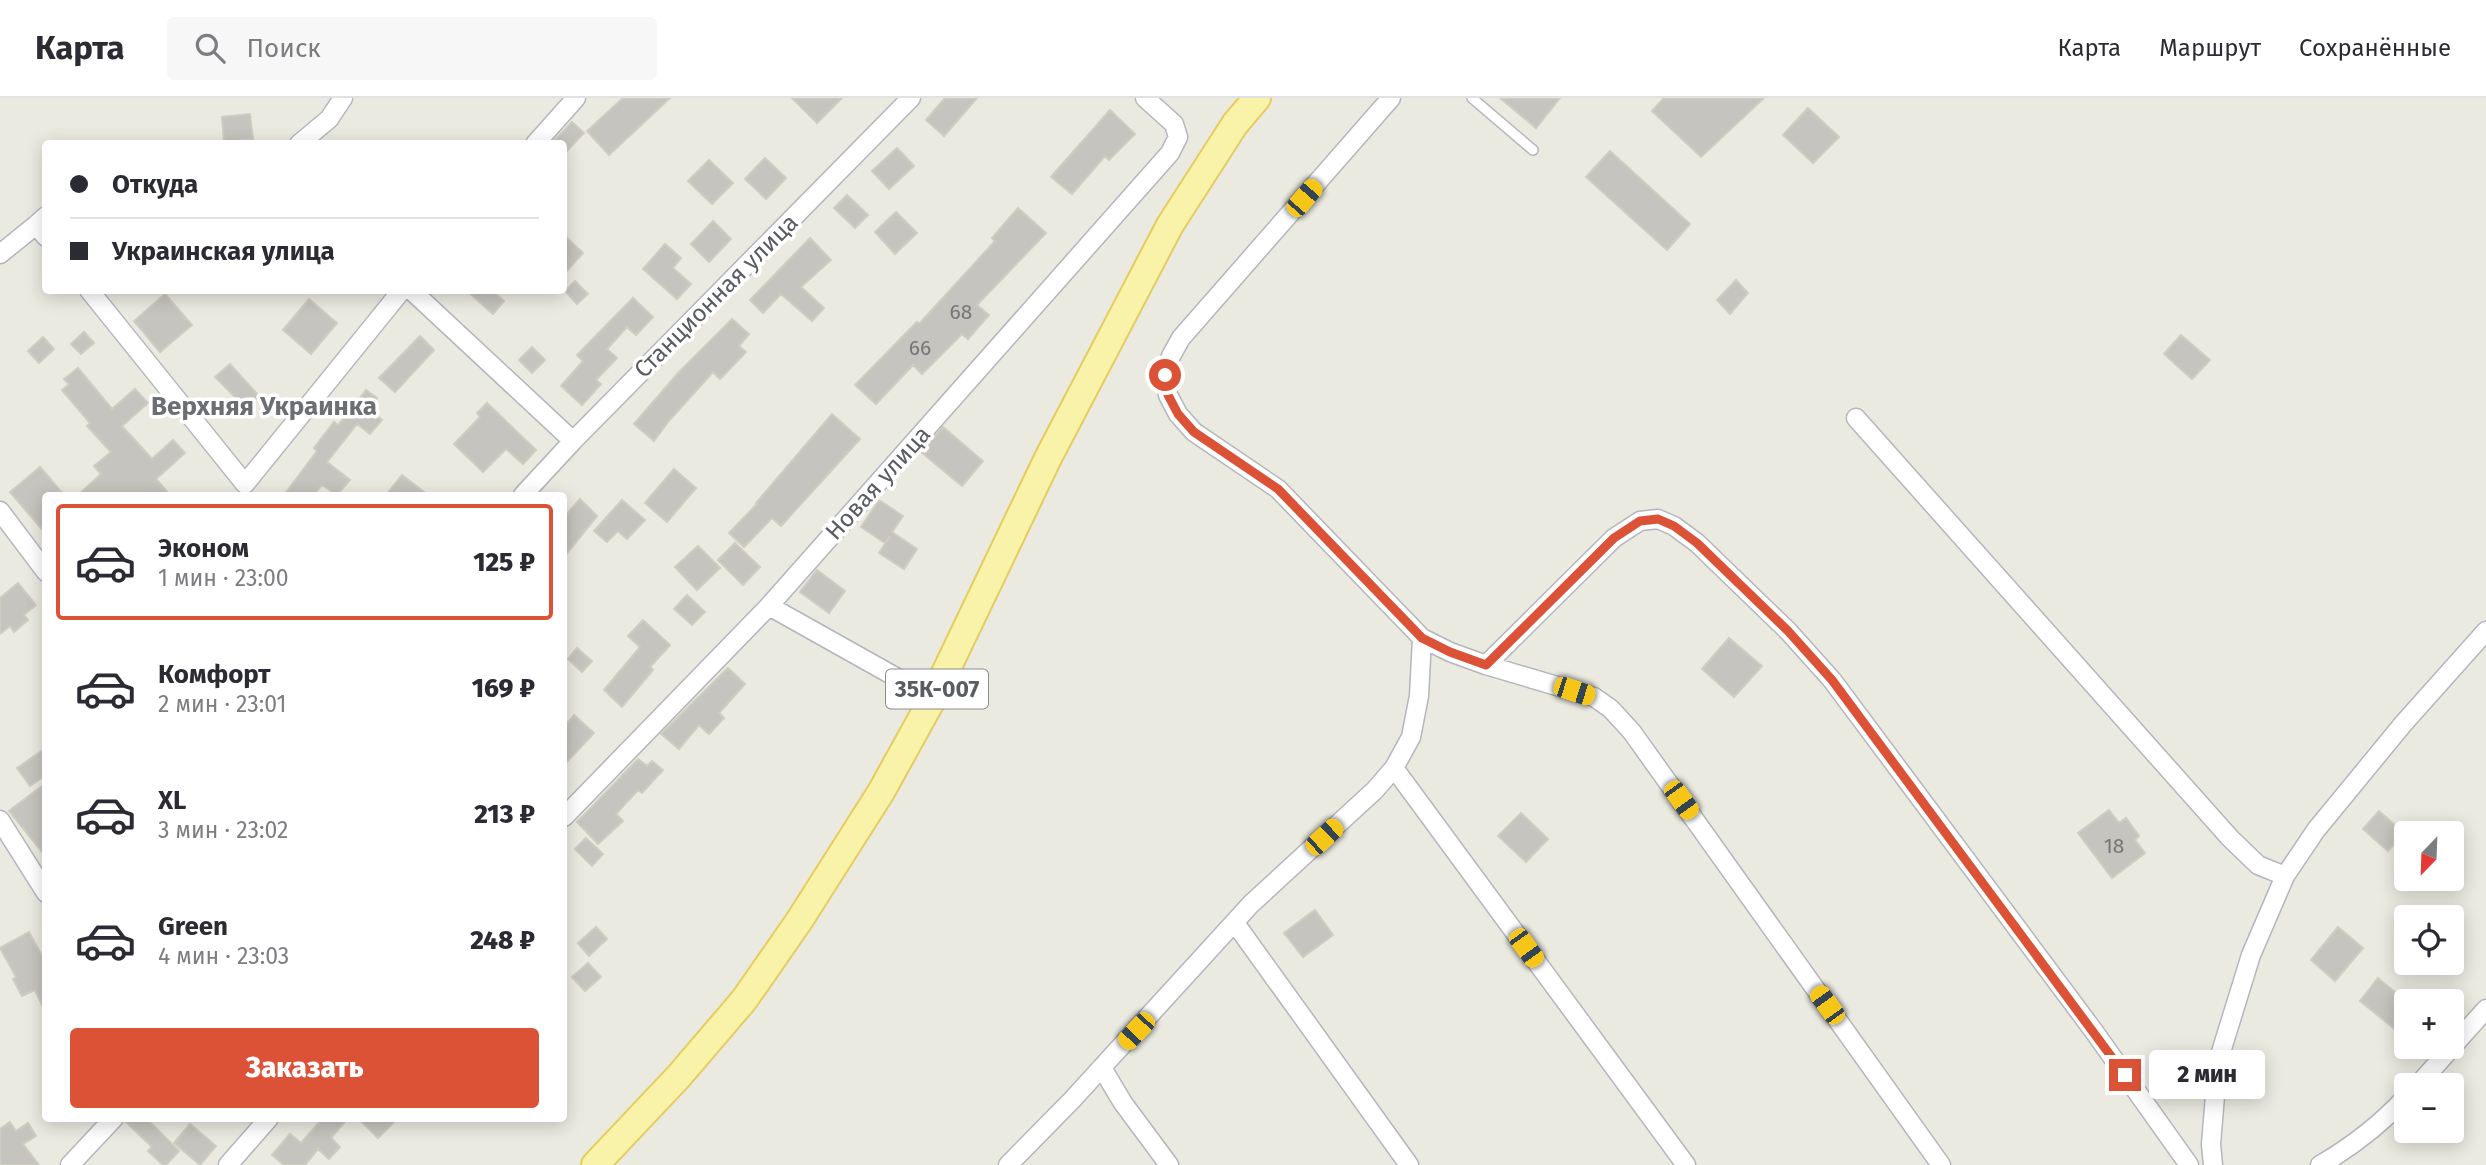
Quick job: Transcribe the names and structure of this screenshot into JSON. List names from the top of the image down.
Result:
{
  "streets": {
    "main road": ["35К-007"],
    "street": ["Станционная улица", "Новая улица"]
  },
  "districts": ["Верхняя Украинка"],
  "house_numbers": ["68", "66", "18"],
  "north": "bottom left",
  "page": {
    "header": "Карта",
    "search": "Поиск",
    "nav": ["Карта", "Маршрут", "Сохранённые"],
    "banner": ["Откуда", "Украинская улица"],
    "list": [
      {
        "name": "Эконом",
        "note": "1 мин · 23:00",
        "value": "125 ₽"
      },
      {
        "name": "Комфорт",
        "note": "2 мин · 23:01",
        "value": "169 ₽"
      },
      {
        "name": "XL",
        "note": "3 мин · 23:02",
        "value": "213 ₽"
      },
      {
        "name": "Green",
        "note": "4 мин · 23:03",
        "value": "248 ₽"
      }
    ],
    "map_buttons": ["+", "−"],
    "buttons": "Заказать",
    "bubble": "2 мин"
  }
}
